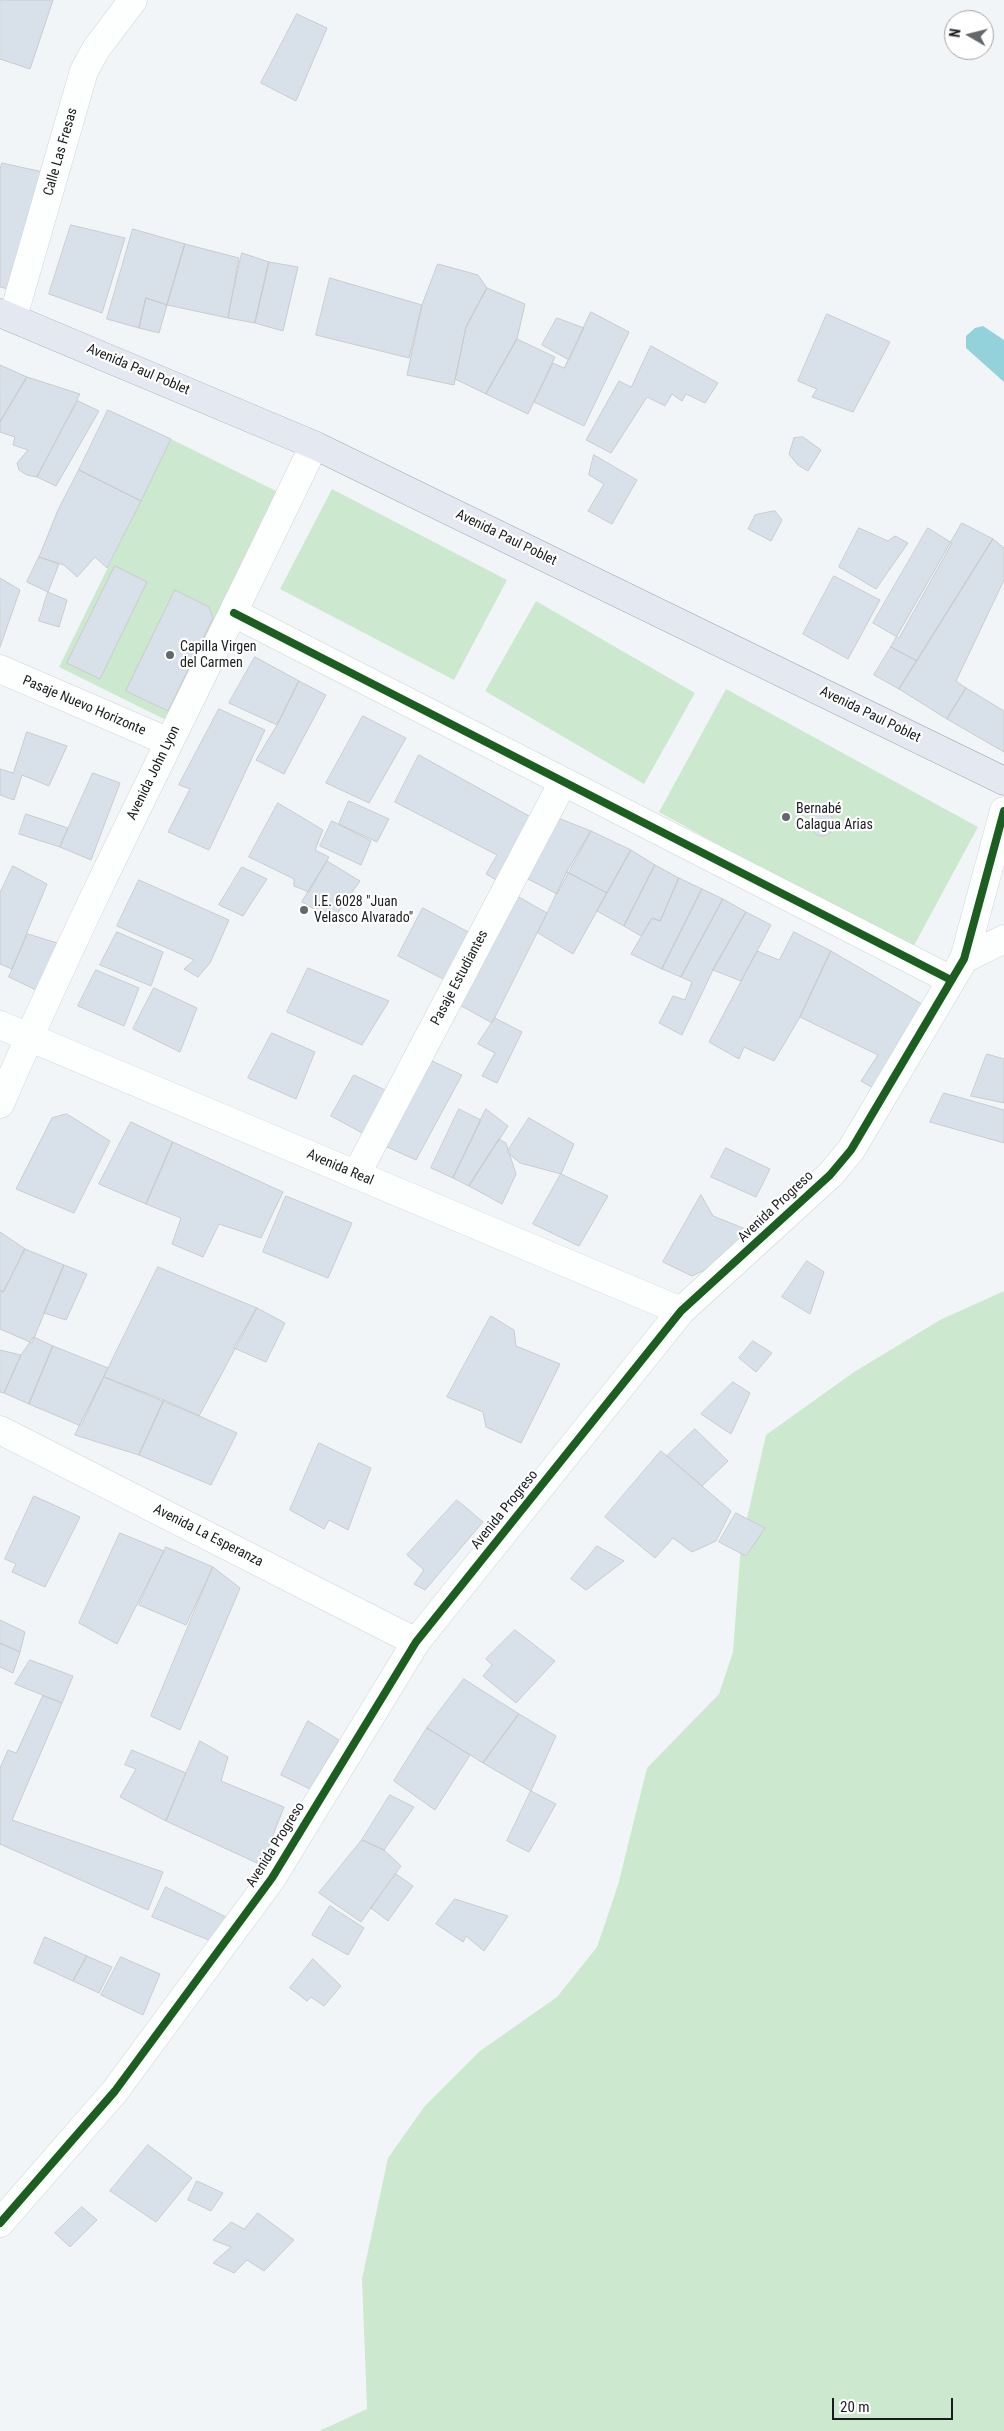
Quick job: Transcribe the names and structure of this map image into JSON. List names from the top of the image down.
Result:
{
  "streets": {
    "main road": ["Avenida Paul Poblet"],
    "street": [
      "Calle Las Fresas",
      "Pasaje Nuevo Horizonte",
      "Avenida John Lyon",
      "Pasaje Estudiantes",
      "Avenida Real",
      "Avenida Progreso",
      "Avenida La Esperanza"
    ]
  },
  "crossings": [
    ["Calle Las Fresas", "Avenida Paul Poblet"],
    ["Avenida Paul Poblet", "Avenida John Lyon"],
    ["Pasaje Nuevo Horizonte", "Avenida John Lyon"],
    ["Avenida John Lyon", "Avenida Real"],
    ["Pasaje Estudiantes", "Avenida Real"],
    ["Avenida Real", "Avenida Progreso"],
    ["Avenida Progreso", "Avenida La Esperanza"]
  ],
  "places": ["Capilla Virgen del Carmen", "Bernabé Calagua Arias", "I.E. 6028 \"Juan Velasco Alvarado\""],
  "scale_bar": "20 m",
  "north": "left"
}
